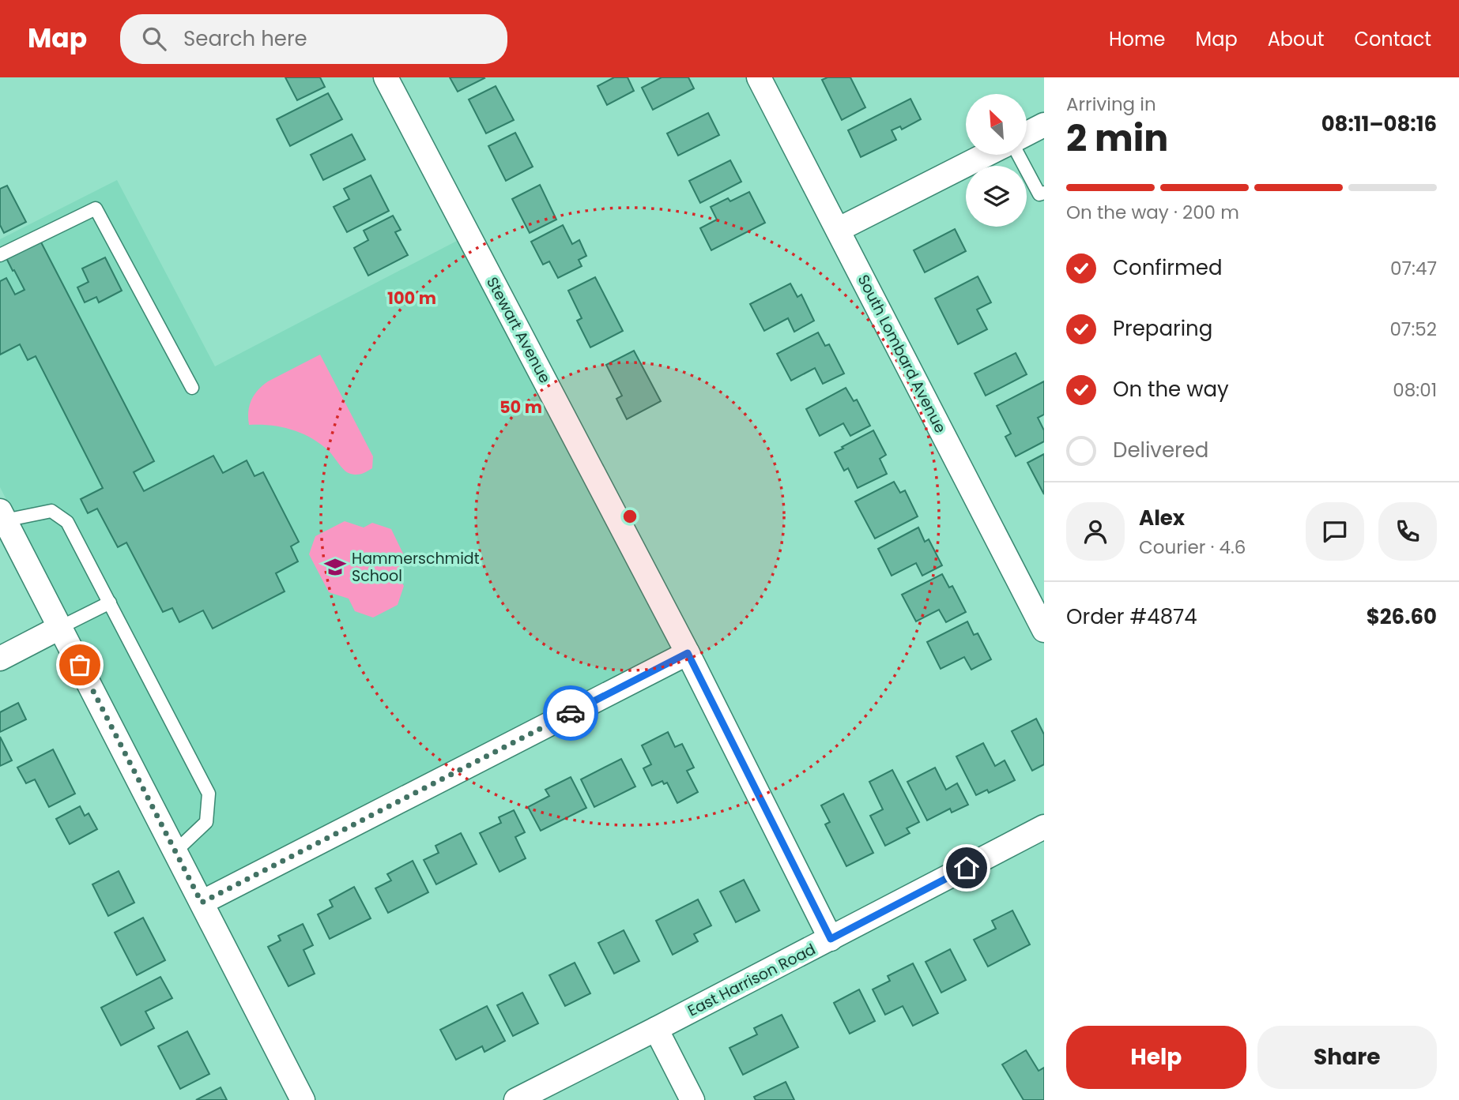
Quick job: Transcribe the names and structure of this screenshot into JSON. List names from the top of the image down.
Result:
{
  "streets": {
    "street": ["Stewart Avenue", "South Lombard Avenue", "East Harrison Road"]
  },
  "crossings": [
    ["Stewart Avenue", "East Harrison Road"]
  ],
  "places": {
    "school or university": ["Hammerschmidt School"]
  },
  "north": "top left",
  "page": {
    "header": "Map",
    "search": "Search here",
    "nav": [
      "Home",
      "Map",
      "About",
      "Contact"
    ],
    "heading": ["2 min", "Arriving in", "08:11–08:16"],
    "panel": [
      "Alex",
      "Courier · 4.6",
      "Order #4874",
      "$26.60"
    ],
    "bar": "On the way · 200 m",
    "list": [
      ["Confirmed", "07:47"],
      ["Preparing", "07:52"],
      ["On the way", "08:01"],
      "Delivered"
    ],
    "buttons": ["Help", "Share"]
  },
  "rings": ["100 m", "50 m"]
}
